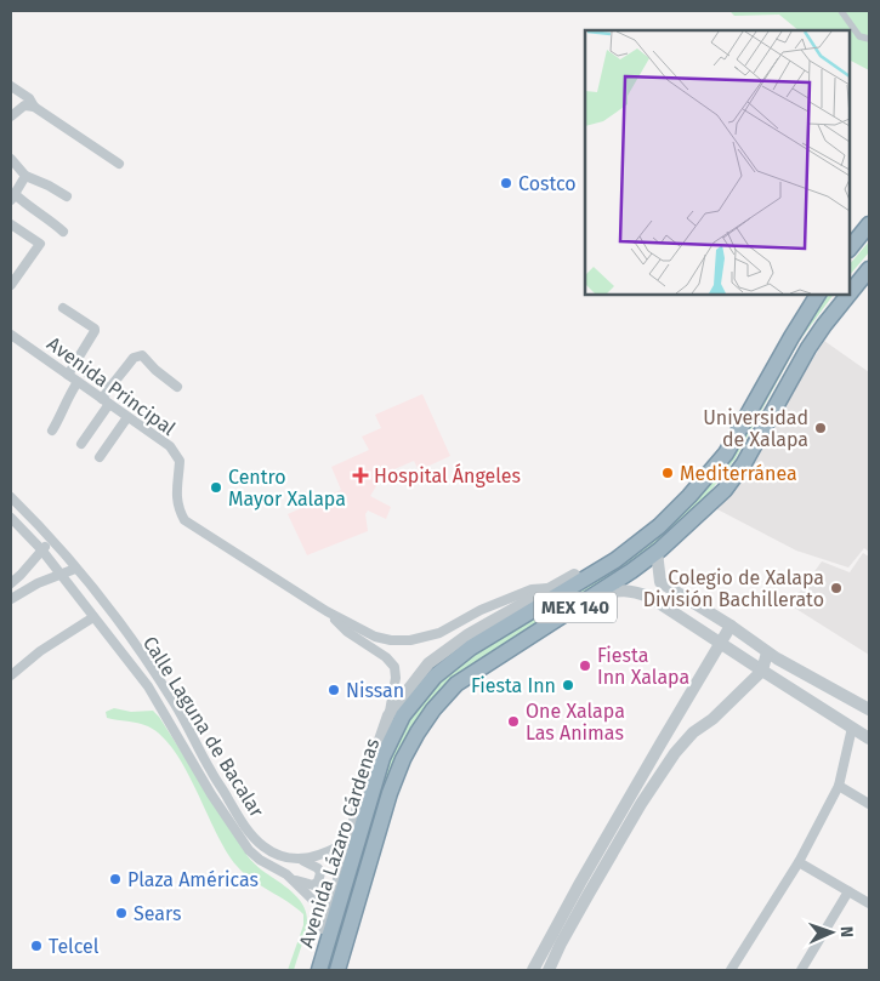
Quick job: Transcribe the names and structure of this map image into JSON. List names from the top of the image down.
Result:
{
  "streets": {
    "highway": ["MEX 140", "Avenida Lázaro Cárdenas"],
    "street": ["Avenida Principal", "Calle Laguna de Bacalar"]
  },
  "crossings": [
    ["Avenida Principal", "Avenida Lázaro Cárdenas"],
    ["Calle Laguna de Bacalar", "Avenida Lázaro Cárdenas"]
  ],
  "places": {
    "other": [
      "Costco",
      "Universidad de Xalapa",
      "Mediterránea",
      "Centro Mayor Xalapa",
      "Colegio de Xalapa División Bachillerato",
      "Fiesta Inn Xalapa",
      "Fiesta Inn",
      "Nissan",
      "One Xalapa Las Animas",
      "Plaza Américas",
      "Sears",
      "Telcel"
    ],
    "health": ["Hospital Ángeles"]
  },
  "north": "right"
}
